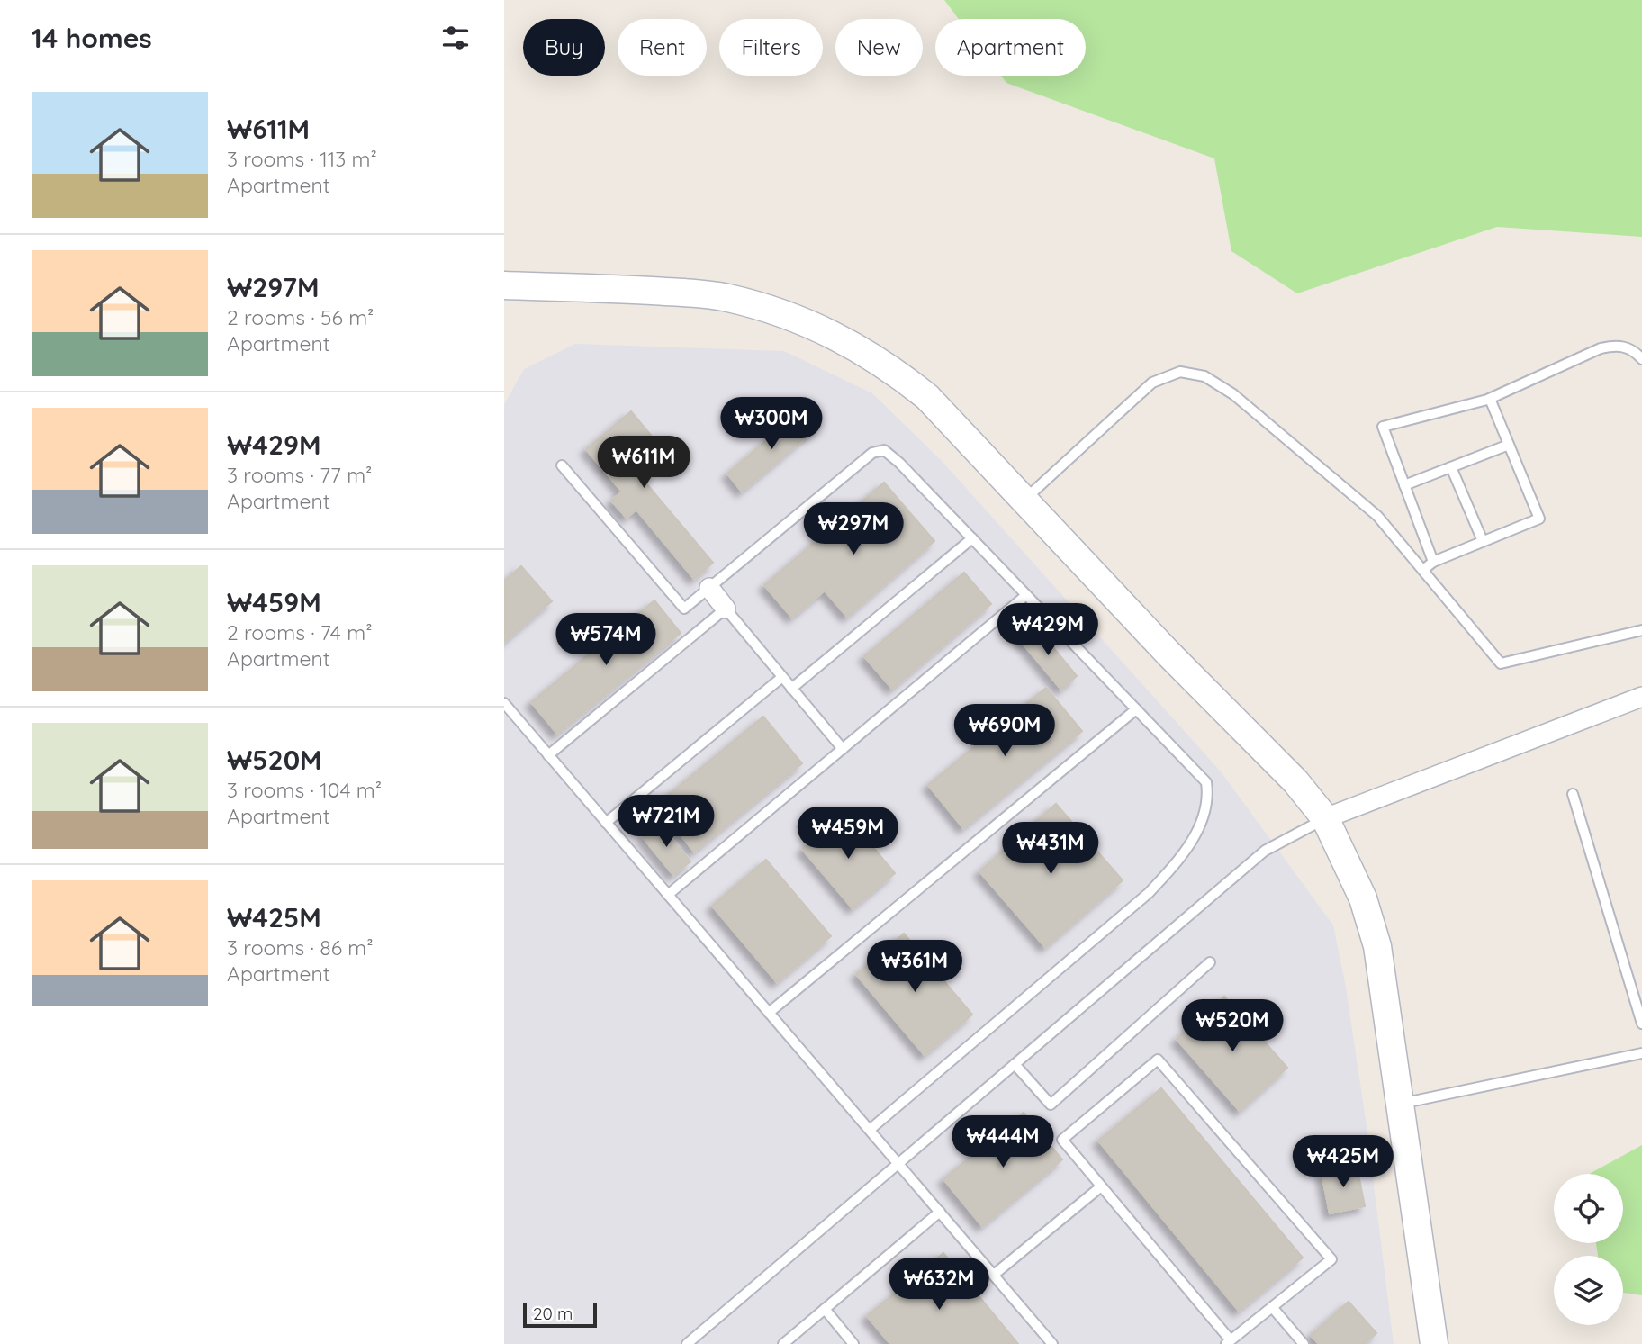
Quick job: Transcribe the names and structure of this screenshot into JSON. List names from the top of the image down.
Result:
{
  "scale_bar": "20 m",
  "page": {
    "heading": "14 homes",
    "chip": [
      "Buy",
      "Rent",
      "Filters",
      "New",
      "Apartment"
    ],
    "list": [
      {
        "name": "₩611M",
        "note": "3 rooms · 113 m² · Apartment"
      },
      {
        "name": "₩297M",
        "note": "2 rooms · 56 m² · Apartment"
      },
      {
        "name": "₩429M",
        "note": "3 rooms · 77 m² · Apartment"
      },
      {
        "name": "₩459M",
        "note": "2 rooms · 74 m² · Apartment"
      },
      {
        "name": "₩520M",
        "note": "3 rooms · 104 m² · Apartment"
      },
      {
        "name": "₩425M",
        "note": "3 rooms · 86 m² · Apartment"
      }
    ],
    "price": [
      "₩300M",
      "₩611M",
      "₩297M",
      "₩429M",
      "₩574M",
      "₩690M",
      "₩721M",
      "₩459M",
      "₩431M",
      "₩361M",
      "₩520M",
      "₩444M",
      "₩425M",
      "₩632M"
    ],
    "scale": "20 m"
  }
}
